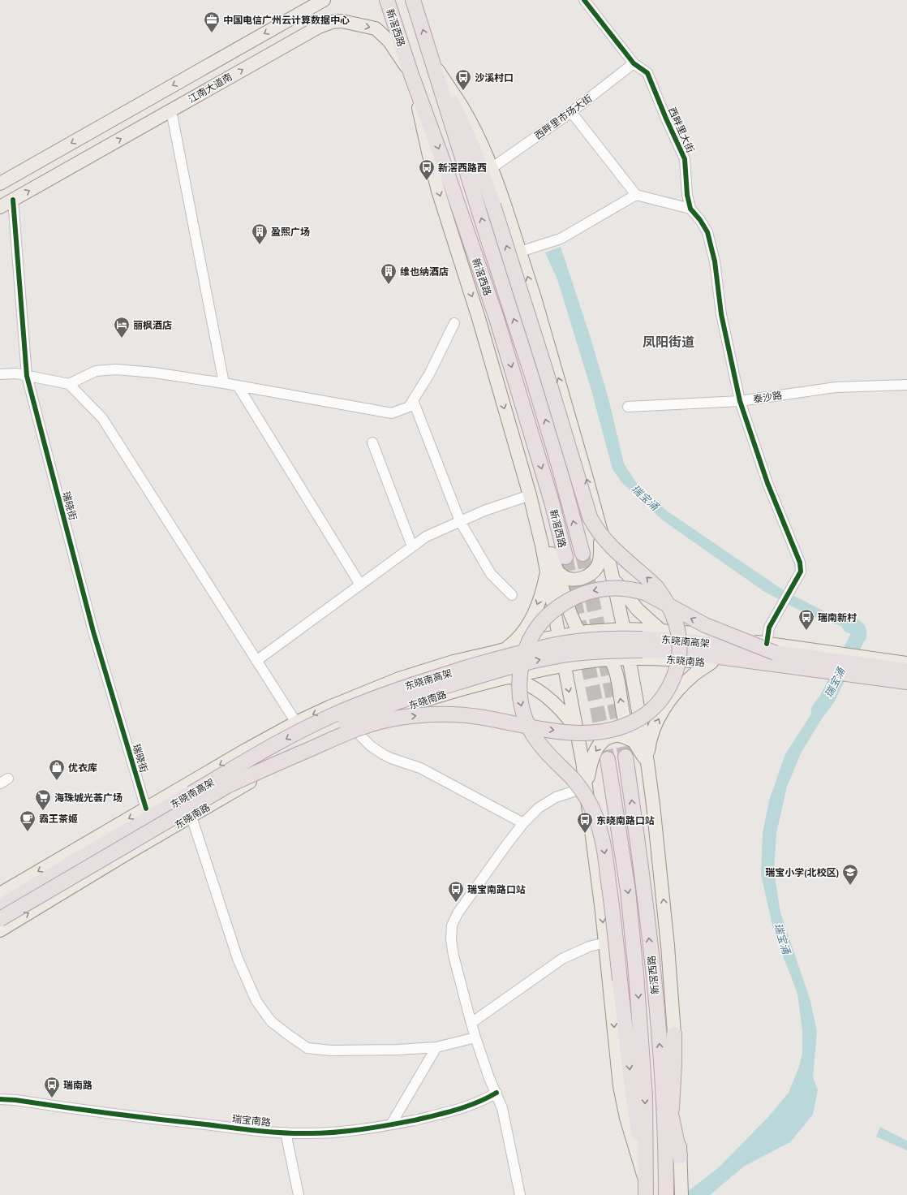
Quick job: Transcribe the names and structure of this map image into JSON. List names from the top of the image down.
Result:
{
  "streets": {
    "highway": ["新滘西路", "东晓南高架"],
    "main road": ["江南大道南", "东晓南路"],
    "street": [
      "西畔里市场大街",
      "西畔里大街",
      "泰沙路",
      "瑞晓街",
      "瑞宝南路"
    ]
  },
  "crossings": [
    ["新滘西路", "江南大道南"],
    ["江南大道南", "瑞晓街"],
    ["西畔里市场大街", "西畔里大街"]
  ],
  "districts": ["凤阳街道"],
  "water": ["瑞宝涌"],
  "places": {
    "office": ["中国电信广州云计算数据中心"],
    "bus stop": [
      "沙溪村口",
      "新滘西路西",
      "瑞南新村",
      "东晓南路口站",
      "瑞宝南路口站",
      "瑞南路"
    ],
    "building": ["盈熙广场", "维也纳酒店"],
    "hotel": ["丽枫酒店"],
    "shop": ["优衣库"],
    "supermarket": ["海珠城光荟广场"],
    "cafe": ["霸王茶姬"],
    "school or university": ["瑞宝小学(北校区)"]
  }
}
